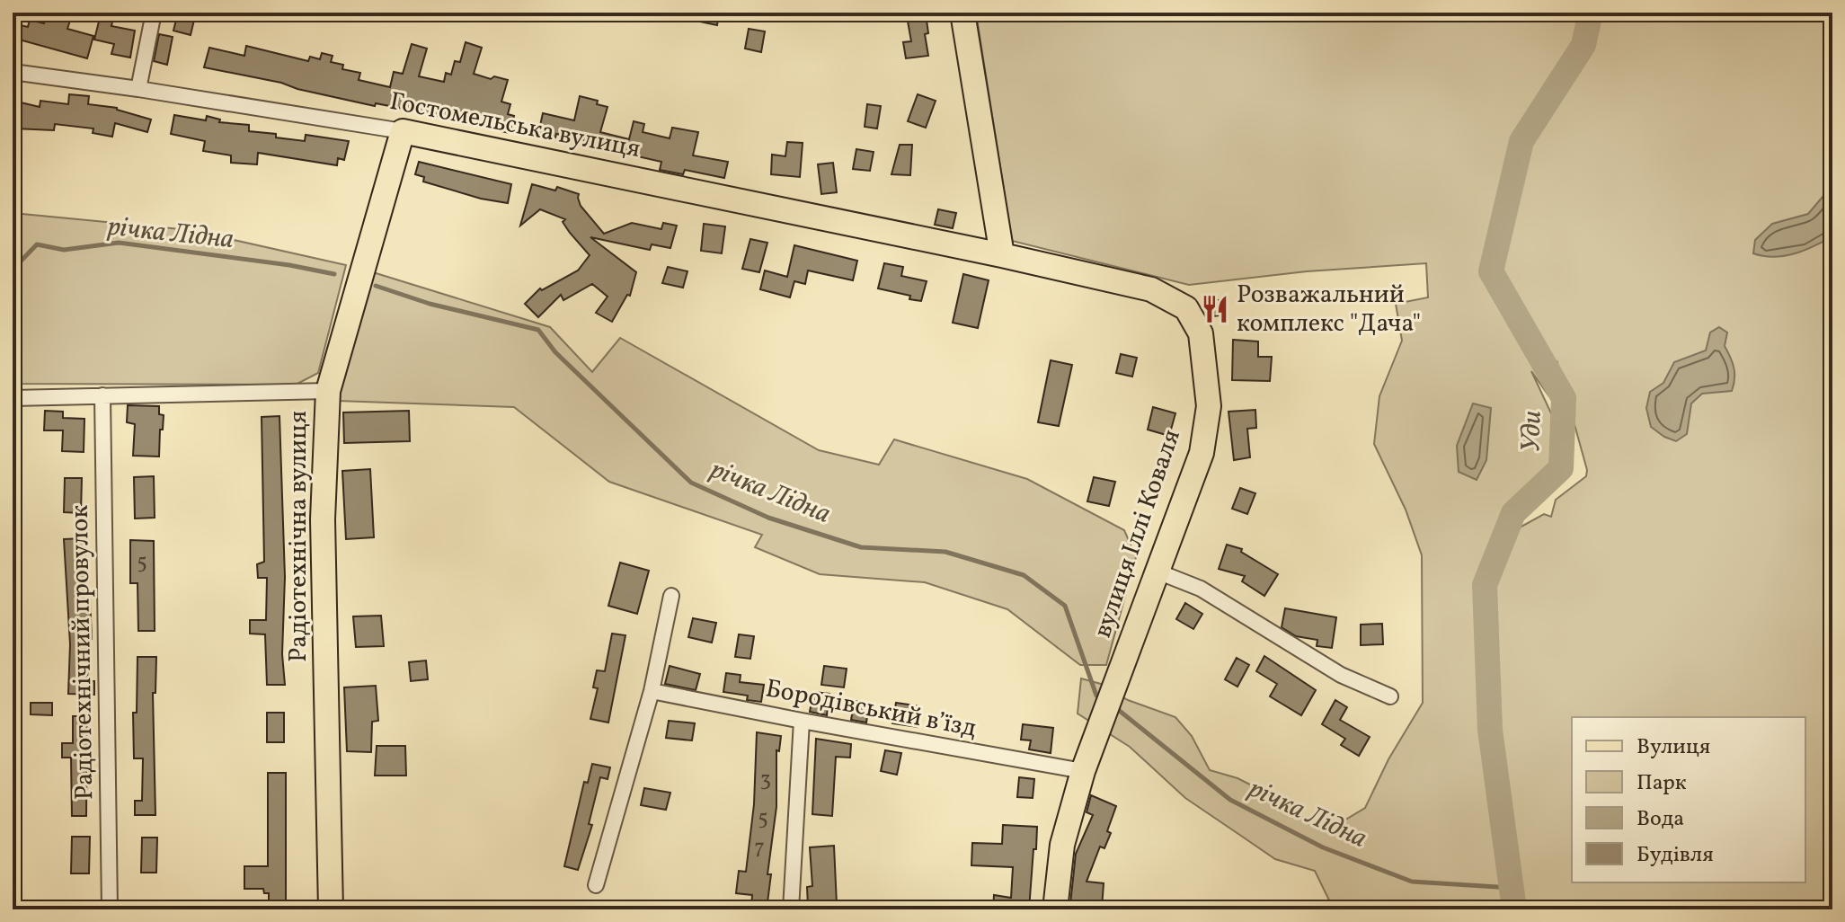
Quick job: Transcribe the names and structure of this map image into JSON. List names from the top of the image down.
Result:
{
  "streets": {
    "main road": ["Гостомельська вулиця", "вулиця Іллі Коваля", "Радіотехнічна вулиця"],
    "street": ["Радіотехнічний провулок", "Бородівський в’їзд"]
  },
  "crossings": [
    ["Гостомельська вулиця", "вулиця Іллі Коваля"],
    ["Гостомельська вулиця", "Радіотехнічна вулиця"],
    ["вулиця Іллі Коваля", "Бородівський в’їзд"]
  ],
  "water": ["річка Лідна", "Уди"],
  "places": {
    "restaurant": ["Розважальний комплекс \"Дача\""]
  },
  "house_numbers": [
    "5",
    "3",
    "5",
    "7"
  ],
  "legend": [
    "Вулиця",
    "Парк",
    "Вода",
    "Будівля"
  ]
}
